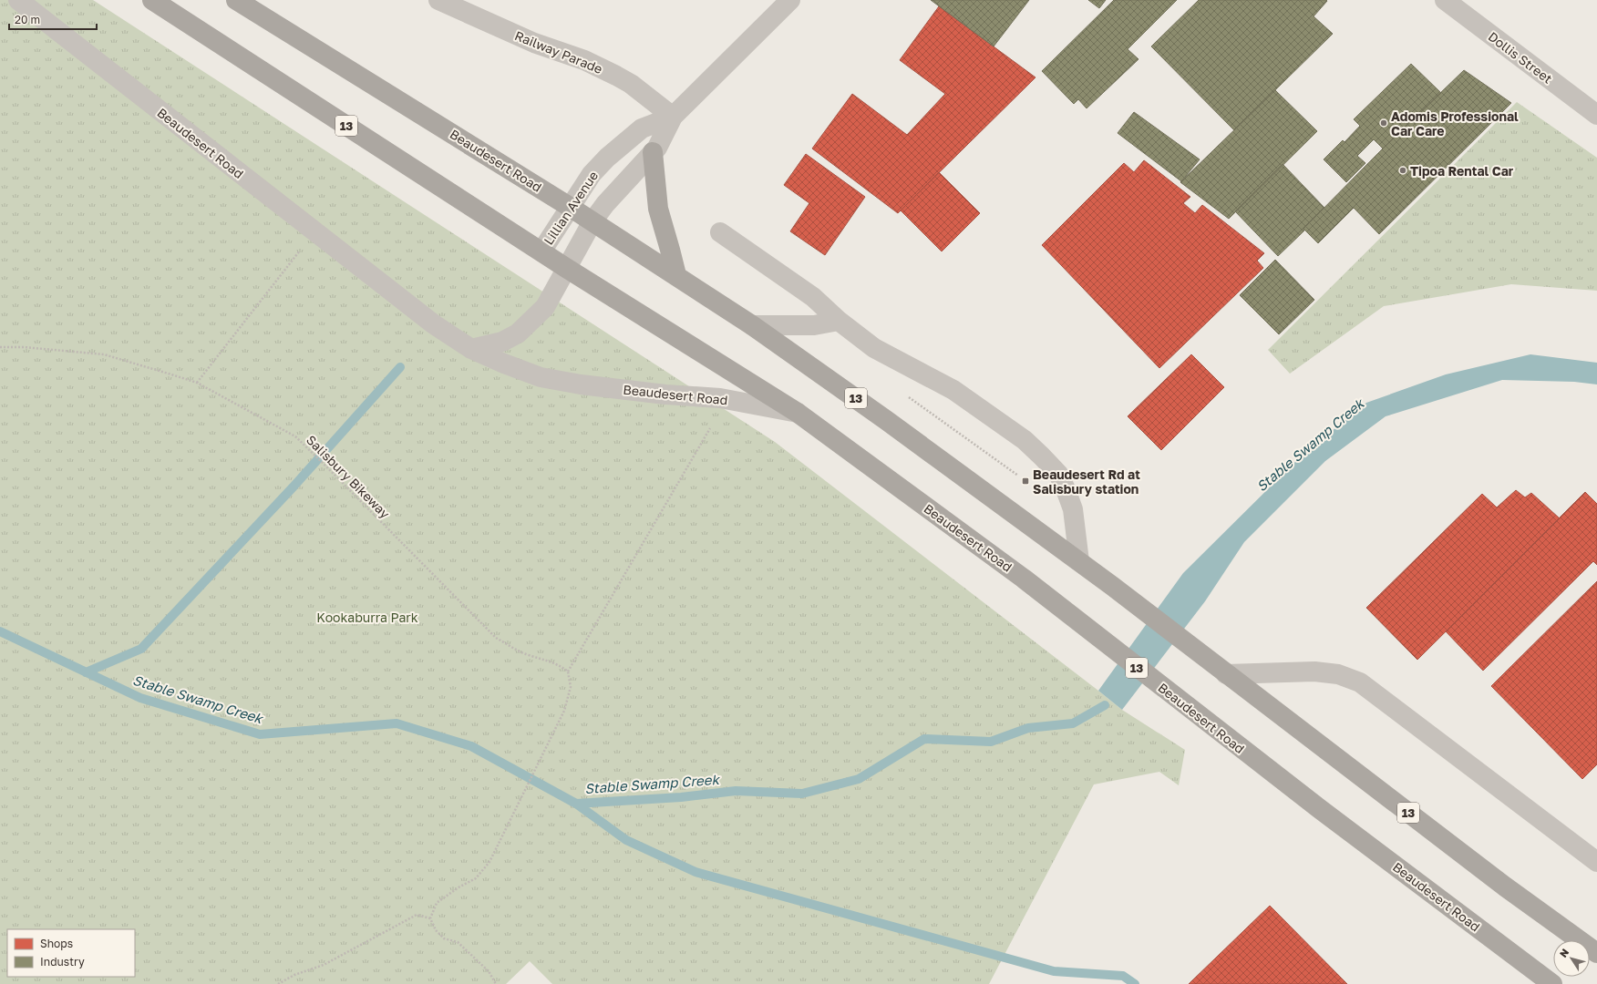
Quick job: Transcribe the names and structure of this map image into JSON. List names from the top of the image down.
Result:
{
  "streets": {
    "highway": ["13", "Beaudesert Road"],
    "street": ["Railway Parade", "Dollis Street", "Lillian Avenue"],
    "path": ["Salisbury Bikeway"]
  },
  "crossings": [
    ["Railway Parade", "Lillian Avenue"],
    ["Beaudesert Road", "Lillian Avenue"]
  ],
  "water": ["Stable Swamp Creek"],
  "parks": ["Kookaburra Park"],
  "places": {
    "other": ["Adomis Professional Car Care", "Tipoa Rental Car"],
    "transit": ["Beaudesert Rd at Salisbury station"]
  },
  "legend": ["Shops", "Industry"],
  "scale_bar": "20 m",
  "north": "top left"
}
